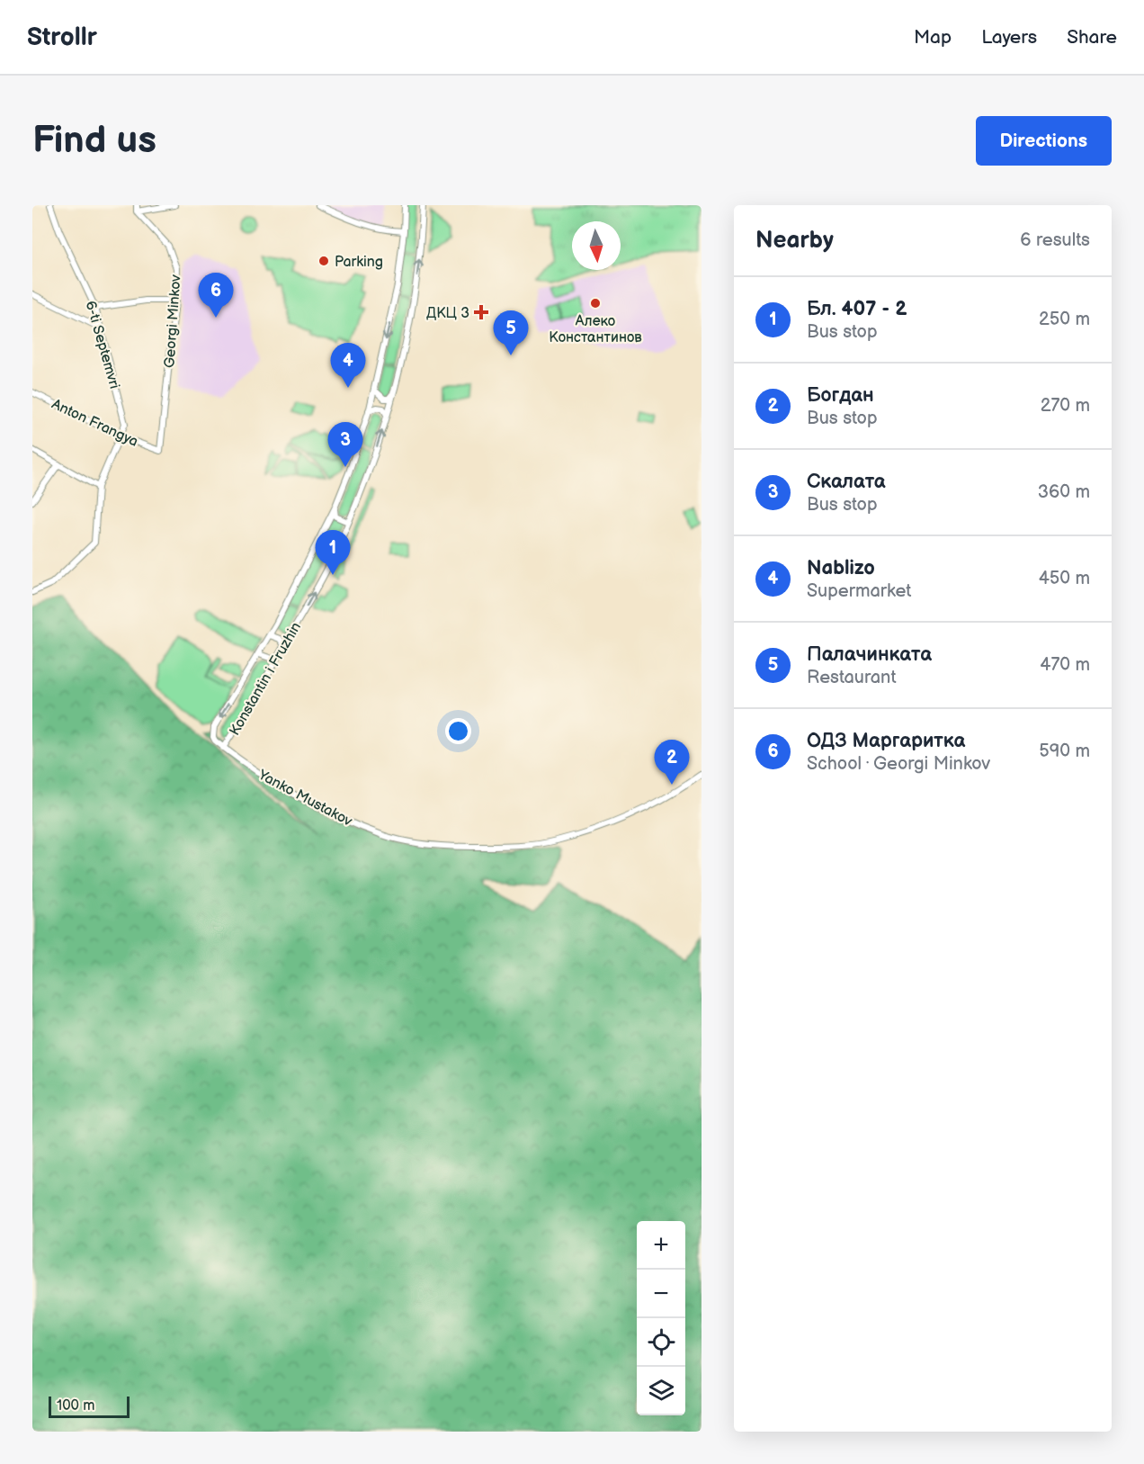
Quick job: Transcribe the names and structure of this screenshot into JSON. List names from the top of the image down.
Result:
{
  "streets": {
    "street": [
      "Georgi Minkov",
      "6-ti Septemvri",
      "Anton Frangya",
      "Konstantin i Fruzhin",
      "Yanko Mustakov"
    ]
  },
  "crossings": [
    ["Georgi Minkov", "Anton Frangya"],
    ["6-ti Septemvri", "Anton Frangya"],
    ["Konstantin i Fruzhin", "Yanko Mustakov"]
  ],
  "places": {
    "other": ["Parking", "Алеко Константинов"],
    "health": ["ДКЦ 3"]
  },
  "scale_bar": "100 m",
  "north": "bottom",
  "page": {
    "header": "Strollr",
    "nav": ["Map", "Layers", "Share"],
    "buttons": "Directions",
    "title": "Find us",
    "heading": ["Nearby", "6 results"],
    "pins": [
      "6",
      "5",
      "4",
      "3",
      "1",
      "2"
    ],
    "list": [
      {
        "mark": "1",
        "name": "Бл. 407 - 2",
        "note": "Bus stop",
        "value": "250 m"
      },
      {
        "mark": "2",
        "name": "Богдан",
        "note": "Bus stop",
        "value": "270 m"
      },
      {
        "mark": "3",
        "name": "Скалата",
        "note": "Bus stop",
        "value": "360 m"
      },
      {
        "mark": "4",
        "name": "Nablizo",
        "note": "Supermarket",
        "value": "450 m"
      },
      {
        "mark": "5",
        "name": "Палачинката",
        "note": "Restaurant",
        "value": "470 m"
      },
      {
        "mark": "6",
        "name": "ОДЗ Маргаритка",
        "note": "School · Georgi Minkov",
        "value": "590 m"
      }
    ],
    "map_buttons": ["+", "−"],
    "scale": "100 m"
  }
}
